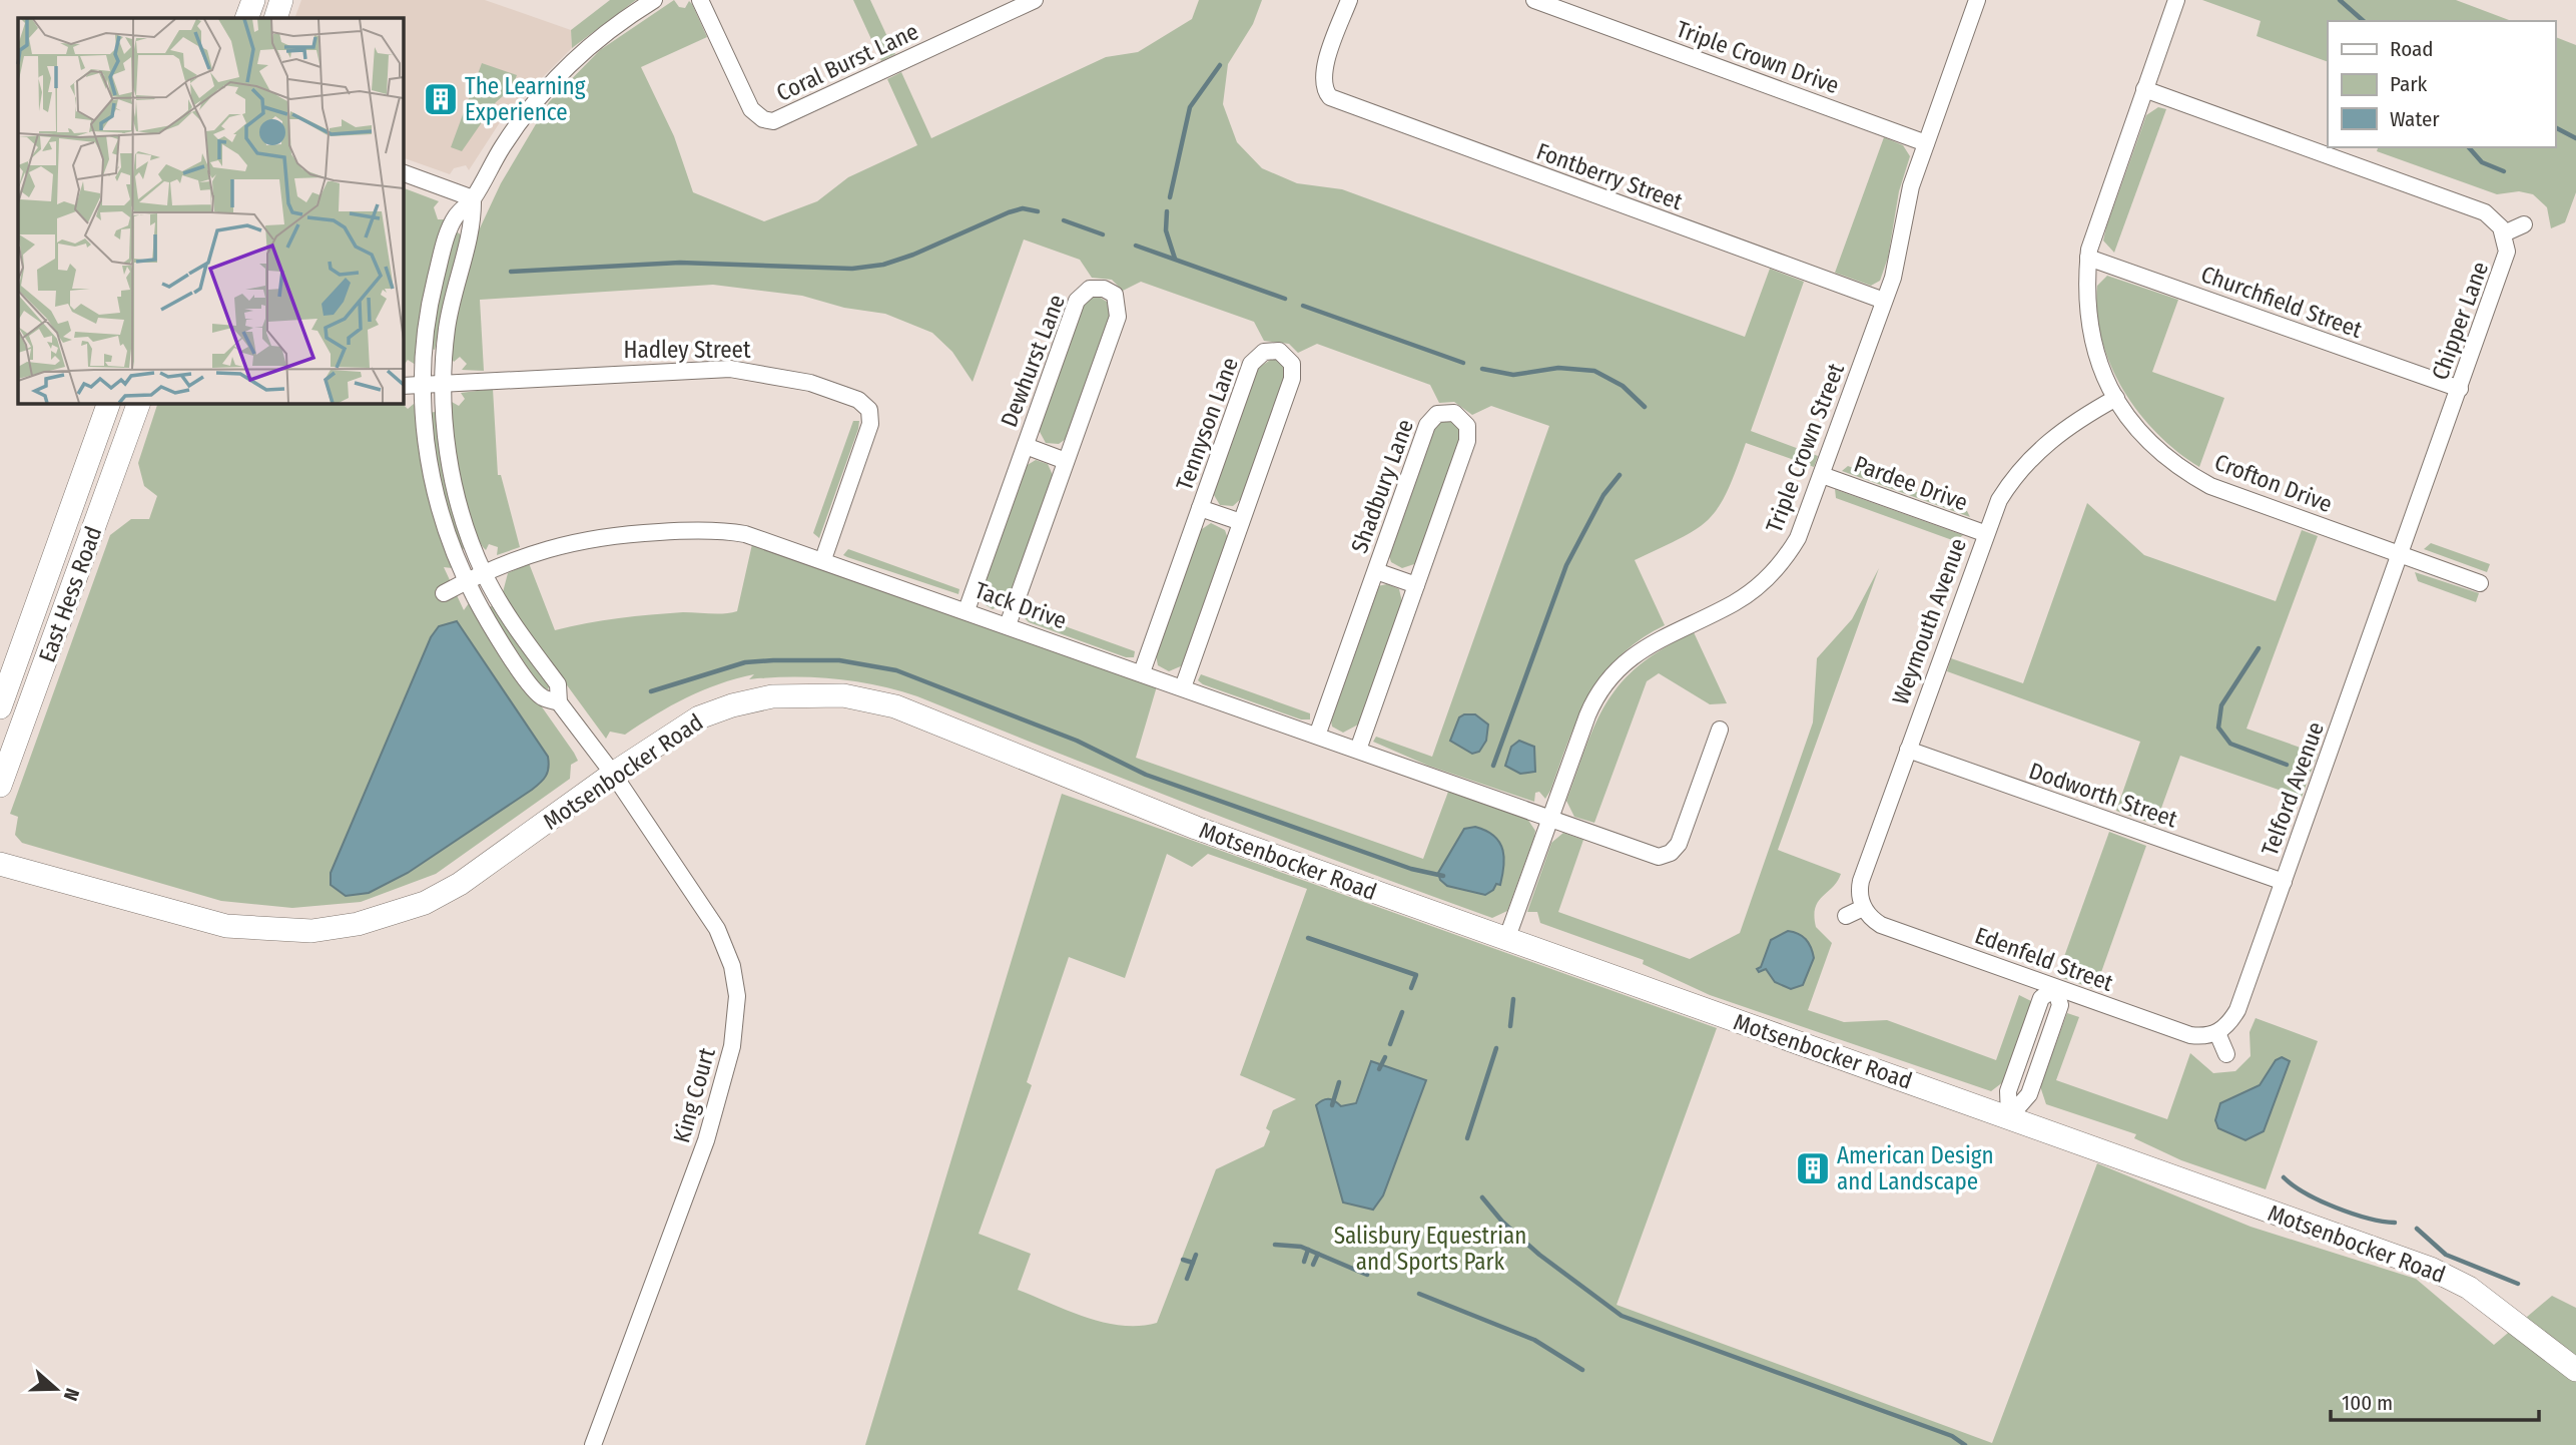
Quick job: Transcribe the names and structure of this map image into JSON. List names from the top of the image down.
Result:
{
  "streets": {
    "main road": ["East Hess Road", "Motsenbocker Road"],
    "street": [
      "Triple Crown Drive",
      "Coral Burst Lane",
      "Fontberry Street",
      "Churchfield Street",
      "Chipper Lane",
      "Hadley Street",
      "Dewhurst Lane",
      "Tennyson Lane",
      "Triple Crown Street",
      "Pardee Drive",
      "Crofton Drive",
      "Shadbury Lane",
      "Tack Drive",
      "Weymouth Avenue",
      "Telford Avenue",
      "Dodworth Street",
      "Edenfeld Street",
      "King Court"
    ]
  },
  "crossings": [
    ["Triple Crown Drive", "Triple Crown Street"],
    ["Fontberry Street", "Triple Crown Street"],
    ["Churchfield Street", "Chipper Lane"],
    ["Churchfield Street", "Crofton Drive"],
    ["Chipper Lane", "Crofton Drive"],
    ["Chipper Lane", "Telford Avenue"],
    ["Hadley Street", "Tack Drive"],
    ["Dewhurst Lane", "Tack Drive"],
    ["Tennyson Lane", "Tack Drive"],
    ["Triple Crown Street", "Pardee Drive"],
    ["Triple Crown Street", "Tack Drive"],
    ["Triple Crown Street", "Motsenbocker Road"],
    ["Pardee Drive", "Weymouth Avenue"],
    ["Crofton Drive", "Weymouth Avenue"],
    ["Crofton Drive", "Telford Avenue"],
    ["Shadbury Lane", "Tack Drive"],
    ["Weymouth Avenue", "Dodworth Street"],
    ["Weymouth Avenue", "Edenfeld Street"],
    ["Motsenbocker Road", "King Court"],
    ["Telford Avenue", "Dodworth Street"],
    ["Telford Avenue", "Edenfeld Street"]
  ],
  "parks": ["Salisbury Equestrian and Sports Park"],
  "places": {
    "building": ["The Learning Experience", "American Design and Landscape"]
  },
  "legend": ["Road", "Park", "Water"],
  "scale_bar": "100 m",
  "north": "right"
}
